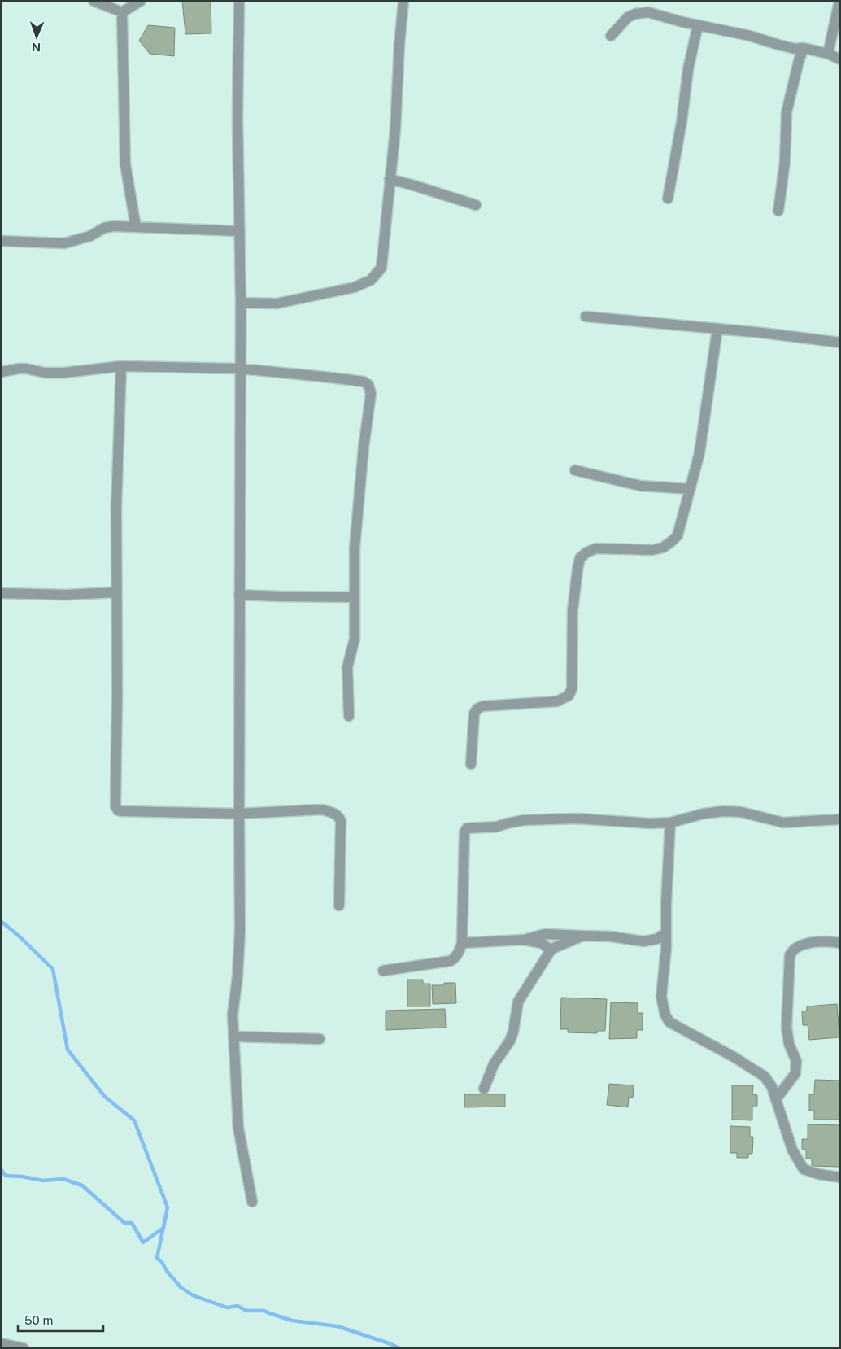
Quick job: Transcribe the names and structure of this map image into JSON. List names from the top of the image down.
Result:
{
  "scale_bar": "50 m",
  "north": "bottom"
}
